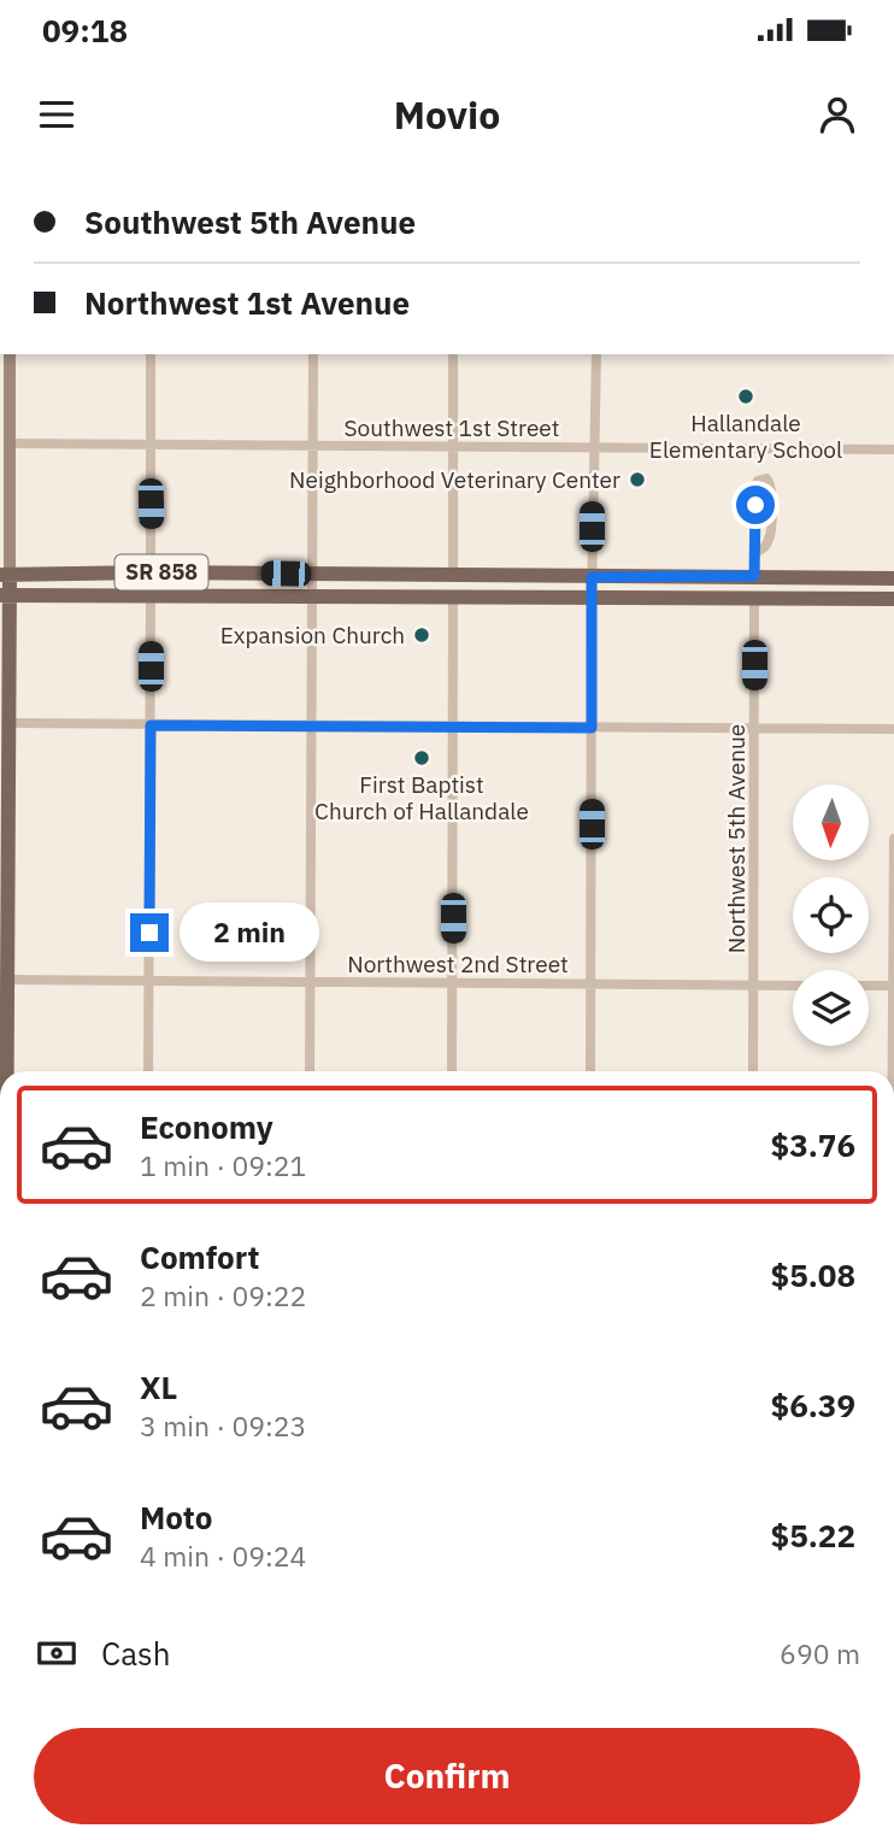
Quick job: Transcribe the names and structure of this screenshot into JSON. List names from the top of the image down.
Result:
{
  "streets": {
    "main road": ["SR 858"],
    "street": ["Southwest 1st Street", "Northwest 5th Avenue", "Northwest 2nd Street"]
  },
  "crossings": [
    ["SR 858", "Northwest 5th Avenue"],
    ["Northwest 5th Avenue", "Northwest 2nd Street"]
  ],
  "places": [
    "Hallandale Elementary School",
    "Neighborhood Veterinary Center",
    "Expansion Church",
    "First Baptist Church of Hallandale"
  ],
  "north": "bottom",
  "page": {
    "status": "09:18",
    "header": "Movio",
    "banner": ["Southwest 5th Avenue", "Northwest 1st Avenue"],
    "bubble": "2 min",
    "list": [
      {
        "name": "Economy",
        "note": "1 min · 09:21",
        "value": "$3.76"
      },
      {
        "name": "Comfort",
        "note": "2 min · 09:22",
        "value": "$5.08"
      },
      {
        "name": "XL",
        "note": "3 min · 09:23",
        "value": "$6.39"
      },
      {
        "name": "Moto",
        "note": "4 min · 09:24",
        "value": "$5.22"
      }
    ],
    "pay": ["Cash", "690 m"],
    "buttons": "Confirm"
  }
}
